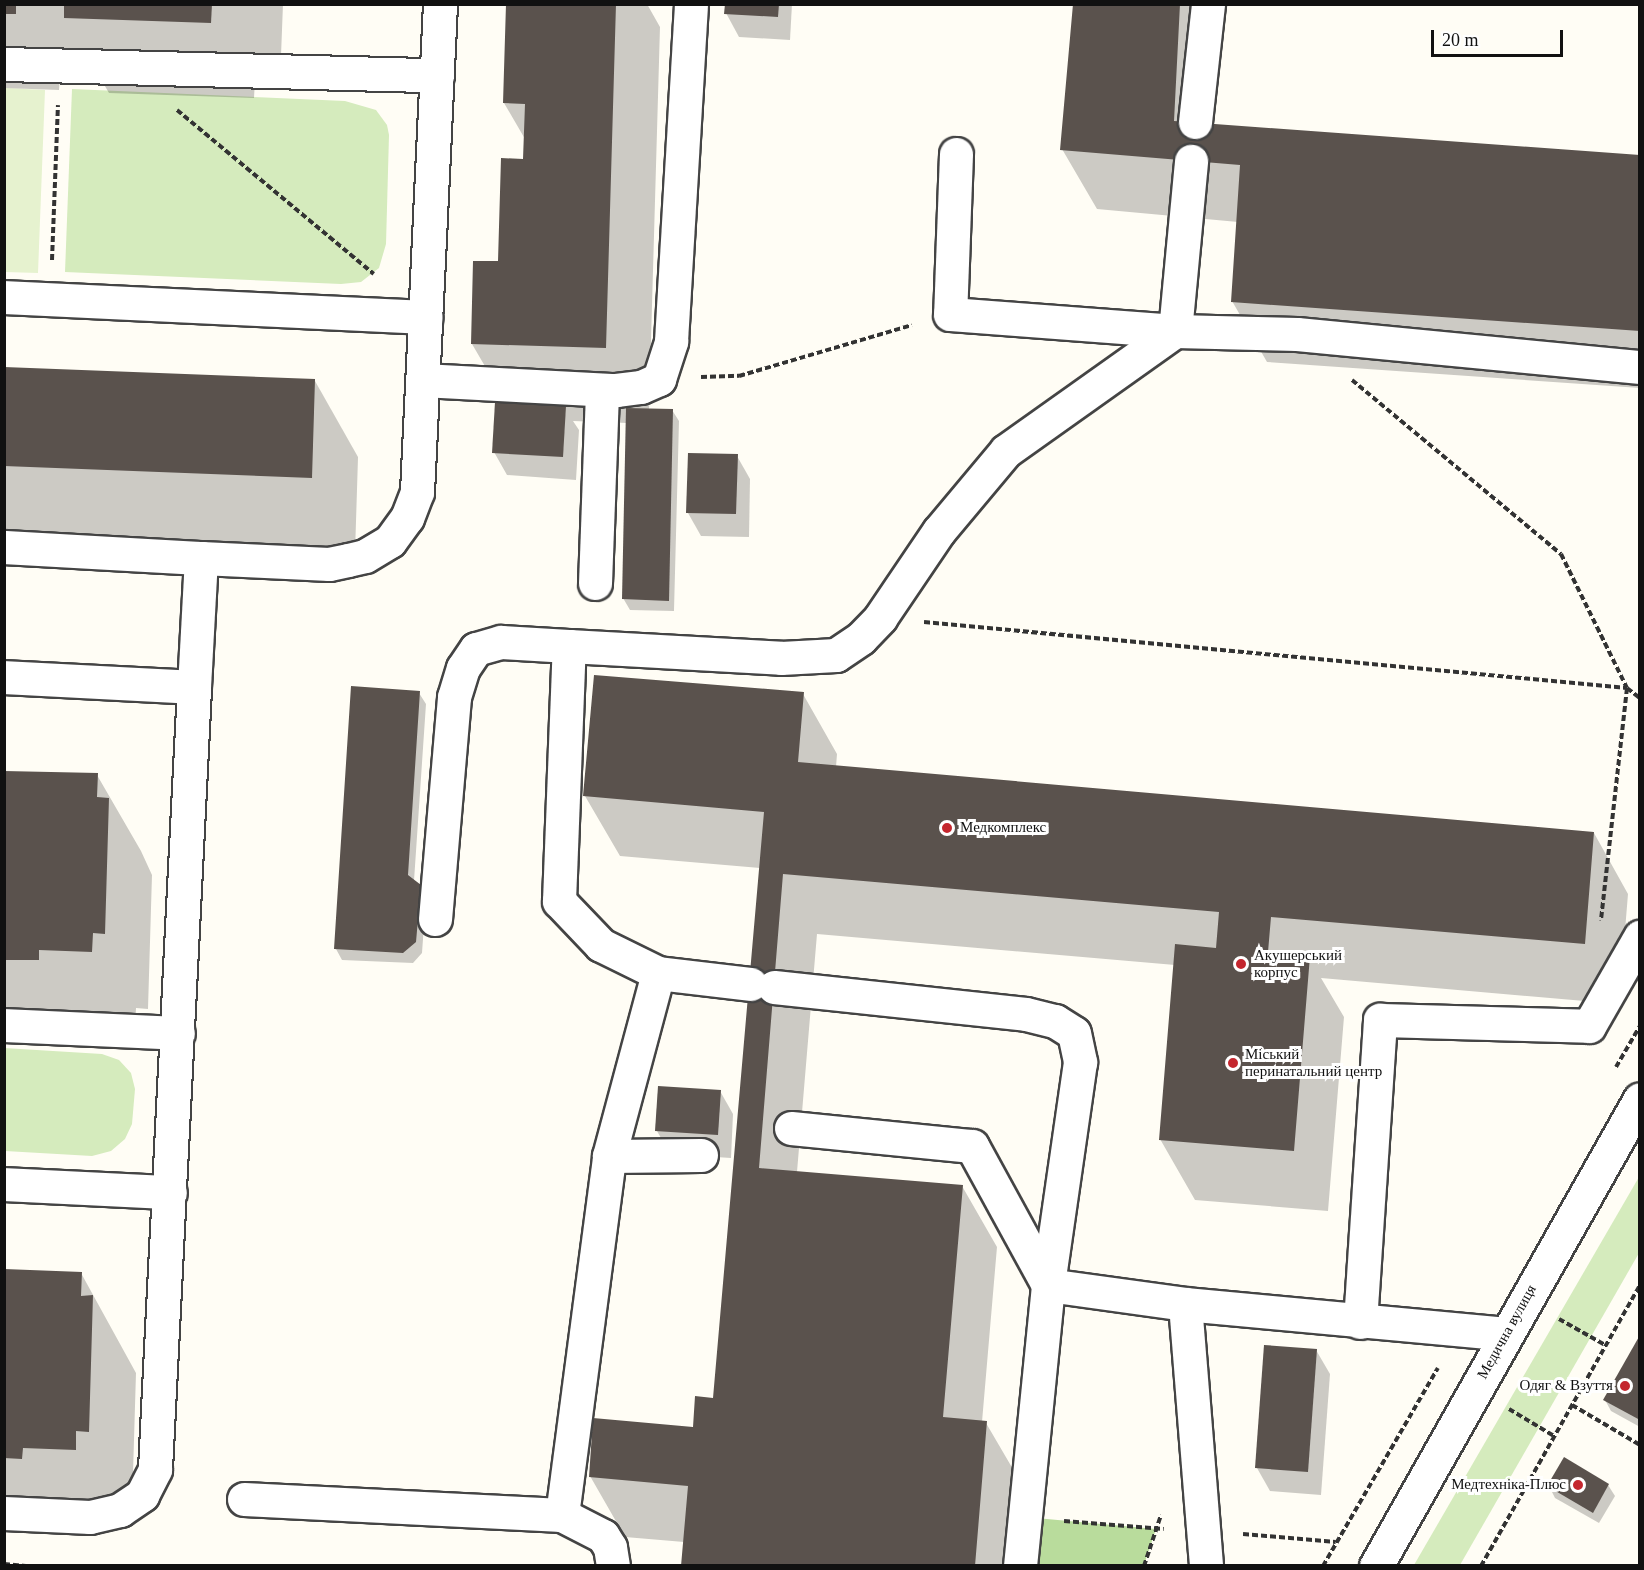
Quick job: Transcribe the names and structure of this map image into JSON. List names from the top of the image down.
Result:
{
  "streets": {
    "street": ["Медична вулиця"]
  },
  "places": [
    "Медкомплекс",
    "Акушерський корпус",
    "Міський перинатальний центр",
    "Одяг & Взуття",
    "Медтехніка-Плюс"
  ],
  "scale_bar": "20 m"
}
